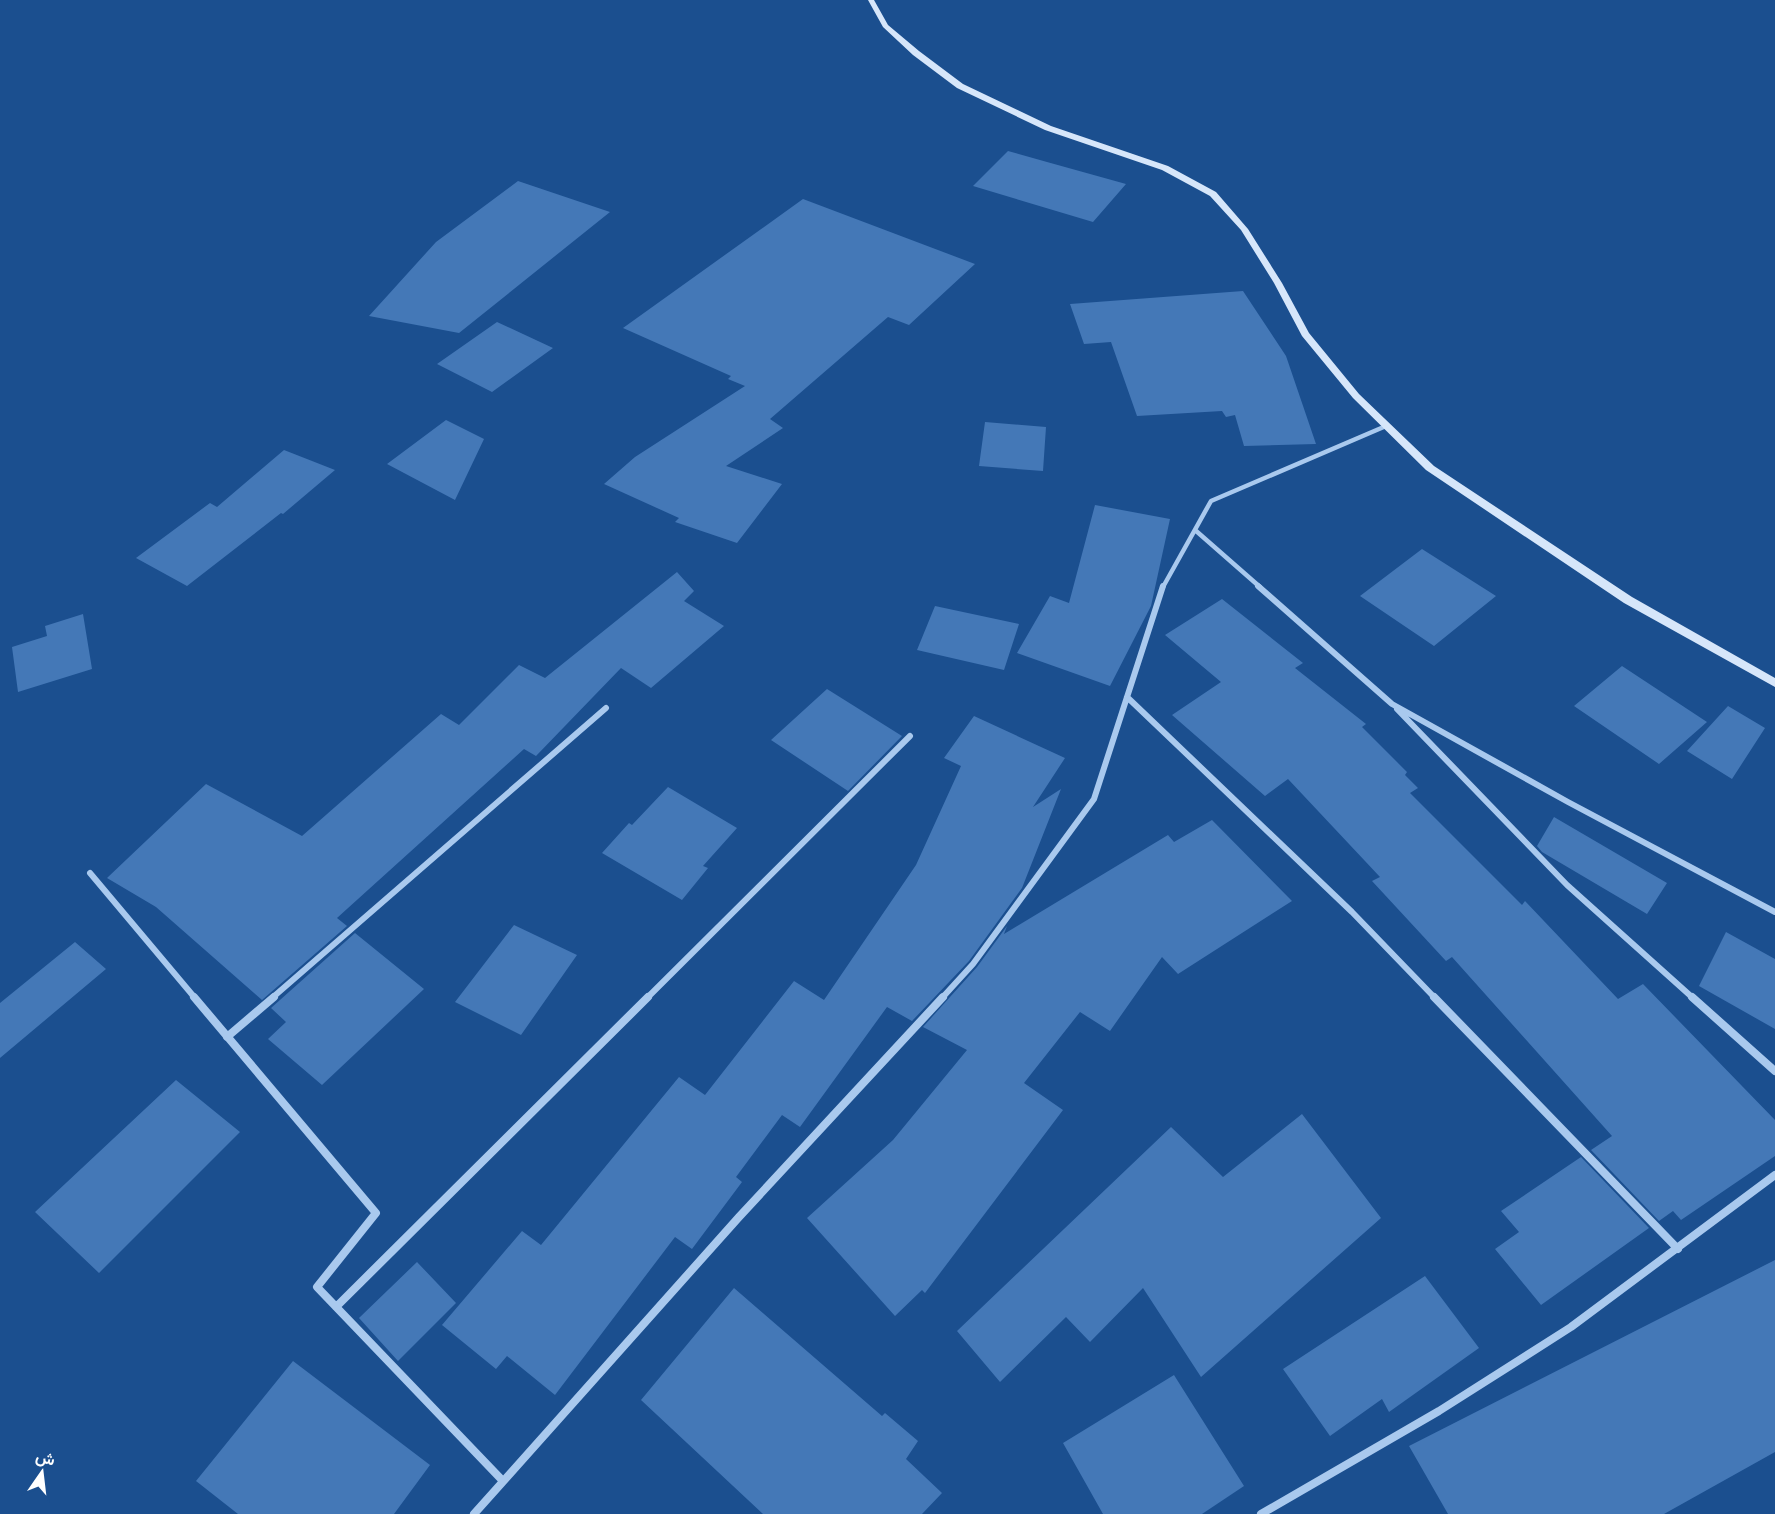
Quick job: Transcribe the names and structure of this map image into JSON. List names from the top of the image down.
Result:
{
  "north": "top"
}
